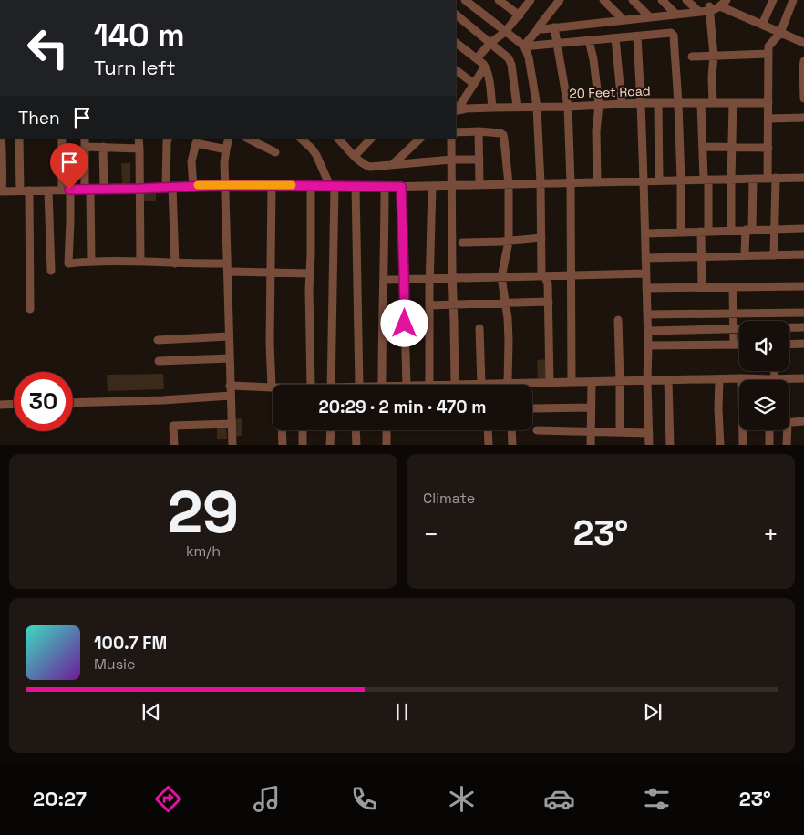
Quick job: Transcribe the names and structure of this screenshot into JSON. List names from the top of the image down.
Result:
{
  "streets": {
    "street": ["20 Feet Road"]
  },
  "page": {
    "turn": ["140 m", "Turn left"],
    "then": "Then",
    "limit": "30",
    "trip": "20:29 · 2 min · 470 m",
    "tile": [
      ["29", "km/h"],
      "Climate"
    ],
    "heat": ["−", "23°", "+"],
    "song": ["100.7 FM", "Music"],
    "tabs": ["20:27", "23°"]
  }
}
